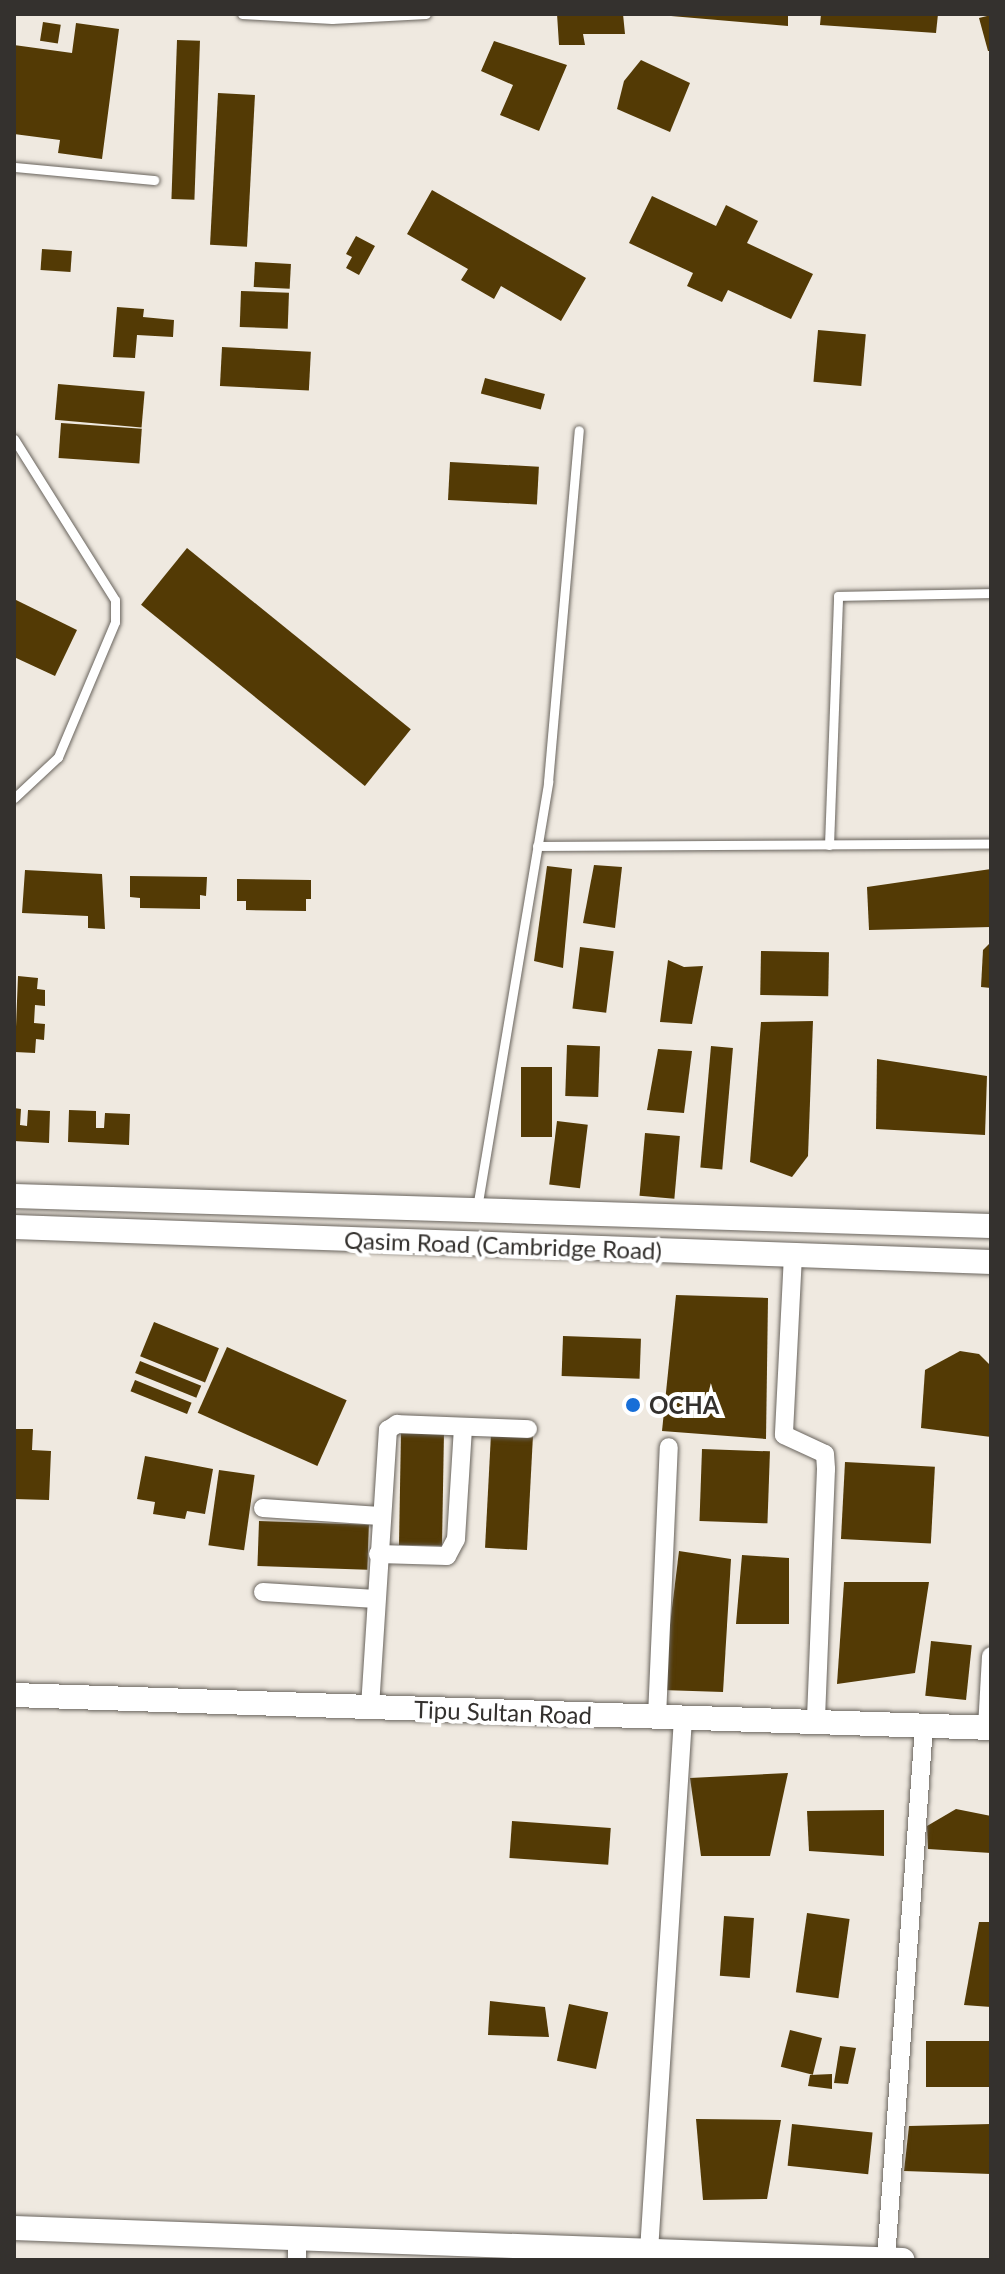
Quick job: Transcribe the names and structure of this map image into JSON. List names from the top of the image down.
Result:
{
  "streets": {
    "main road": ["Qasim Road (Cambridge Road)", "Tipu Sultan Road"]
  },
  "places": ["OCHA"]
}
